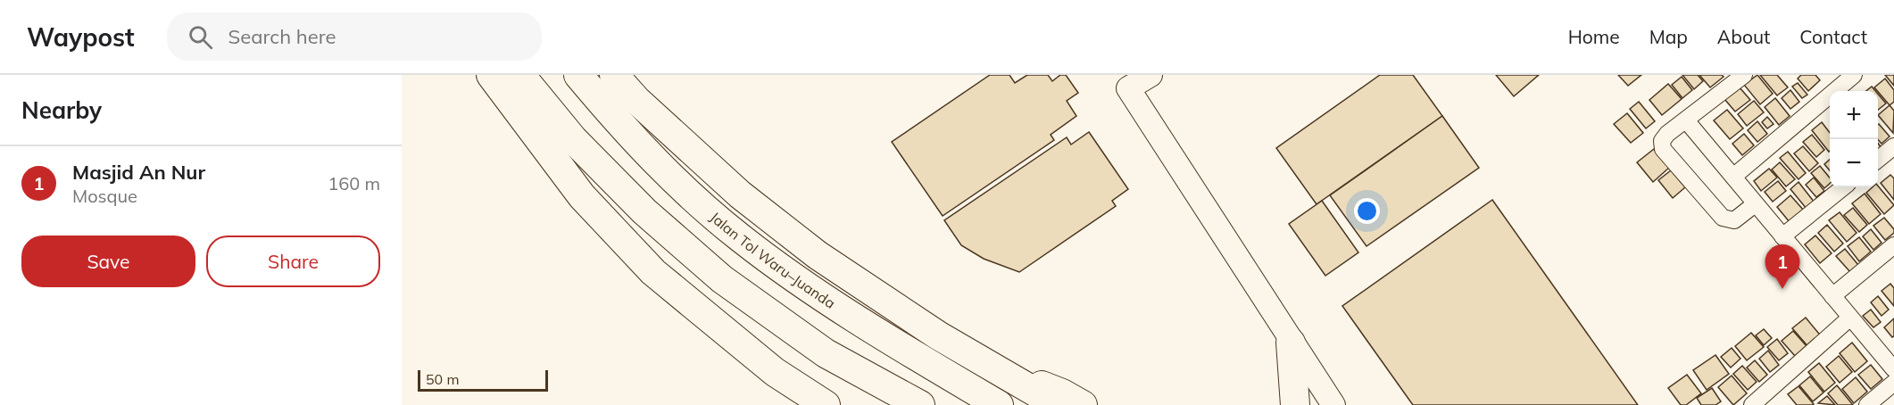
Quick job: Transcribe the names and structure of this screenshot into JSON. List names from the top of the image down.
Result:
{
  "streets": {
    "highway": ["Jalan Tol Waru–Juanda"]
  },
  "scale_bar": "50 m",
  "page": {
    "header": "Waypost",
    "search": "Search here",
    "nav": [
      "Home",
      "Map",
      "About",
      "Contact"
    ],
    "heading": "Nearby",
    "map_buttons": ["+", "−"],
    "list": [
      {
        "mark": "1",
        "name": "Masjid An Nur",
        "note": "Mosque",
        "value": "160 m"
      }
    ],
    "buttons": ["Save", "Share"],
    "pins": "1",
    "scale": "50 m"
  }
}
